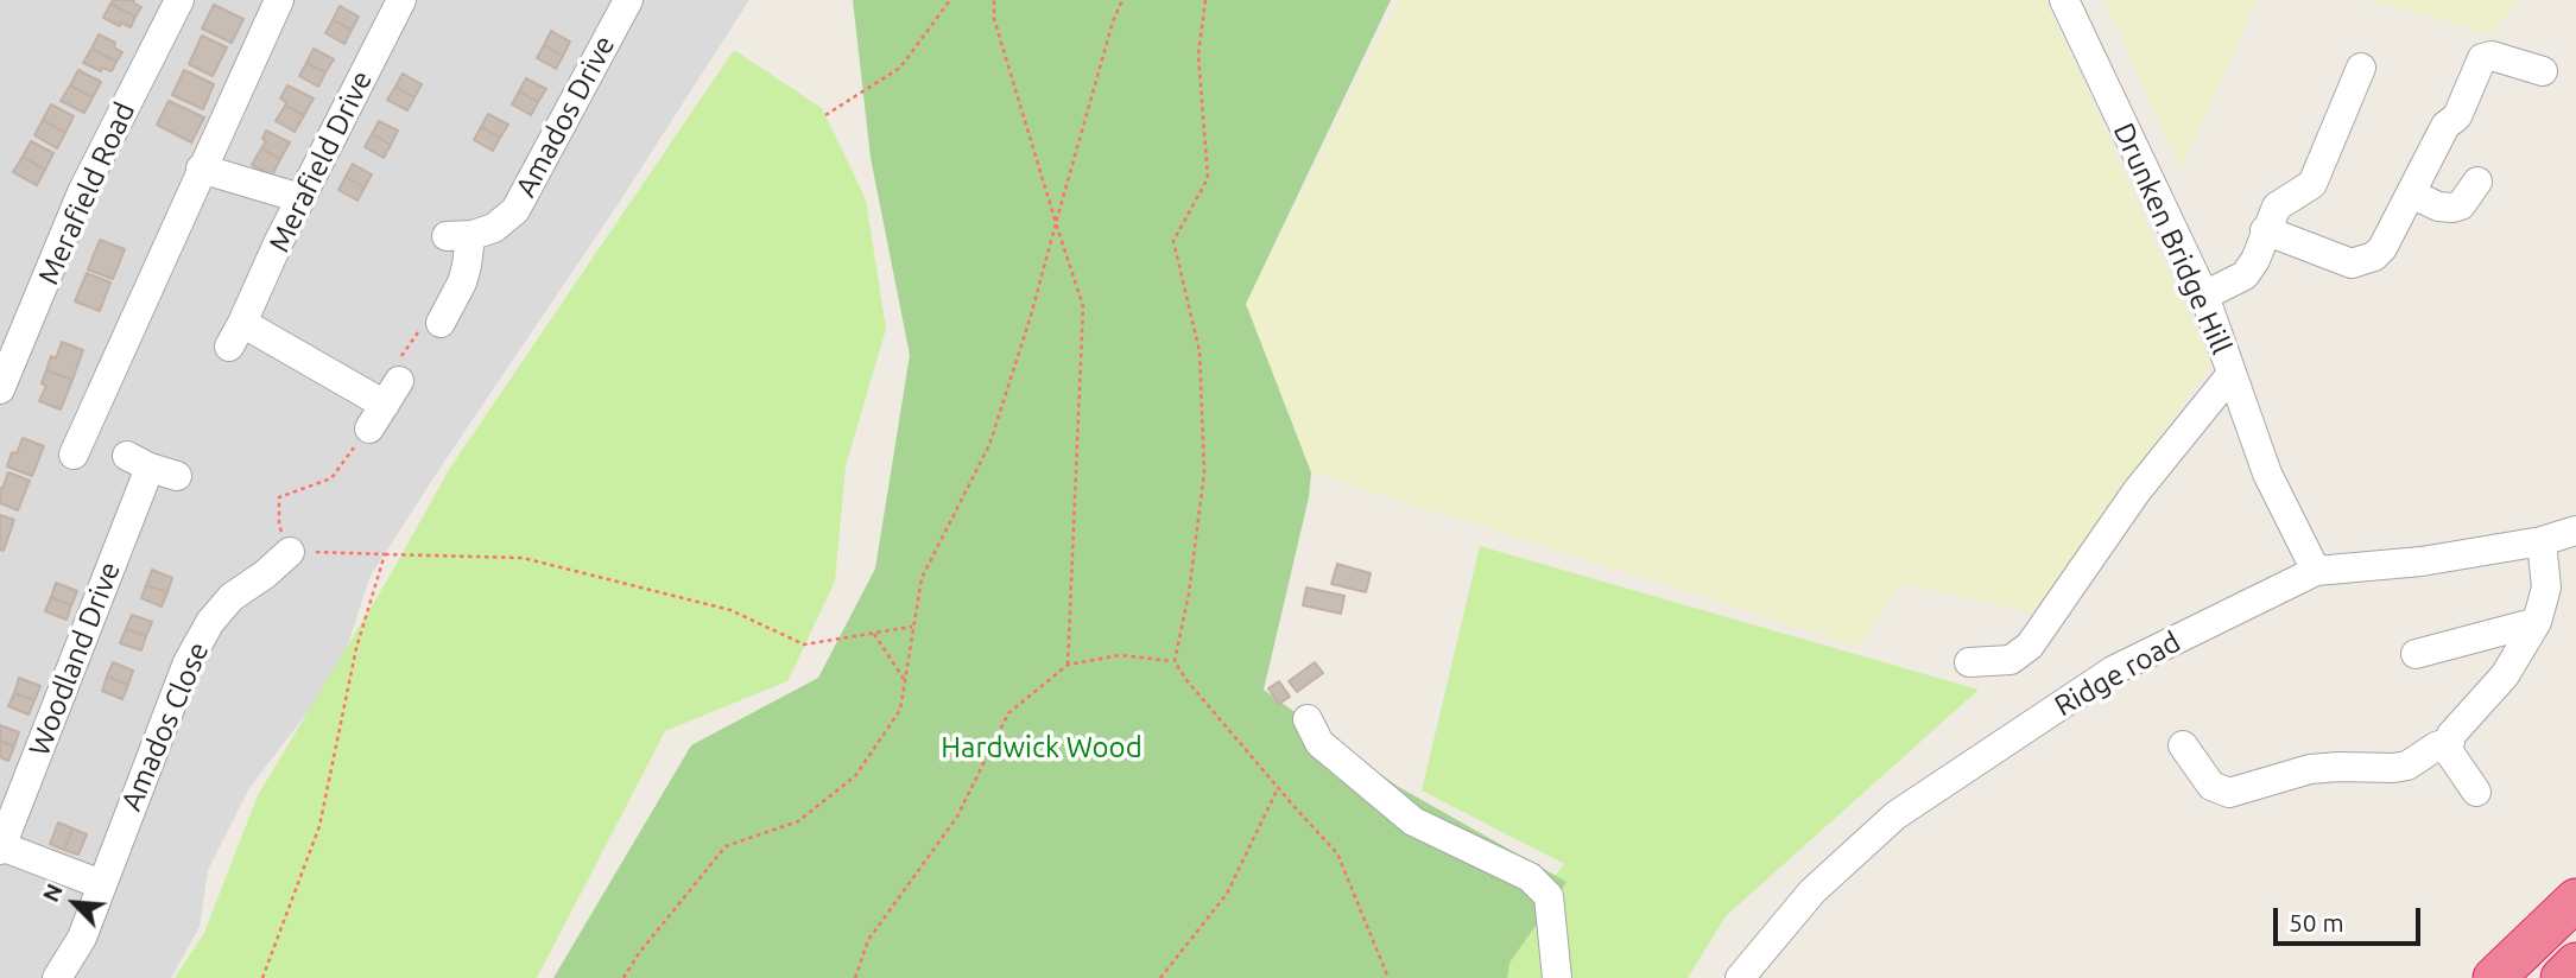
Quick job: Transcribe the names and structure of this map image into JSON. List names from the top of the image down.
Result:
{
  "streets": {
    "street": [
      "Amados Drive",
      "Merafield Drive",
      "Merafield Road",
      "Drunken Bridge Hill",
      "Woodland Drive",
      "Ridge road",
      "Amados Close"
    ]
  },
  "crossings": [
    ["Drunken Bridge Hill", "Ridge road"]
  ],
  "parks": ["Hardwick Wood"],
  "scale_bar": "50 m",
  "north": "top left"
}
